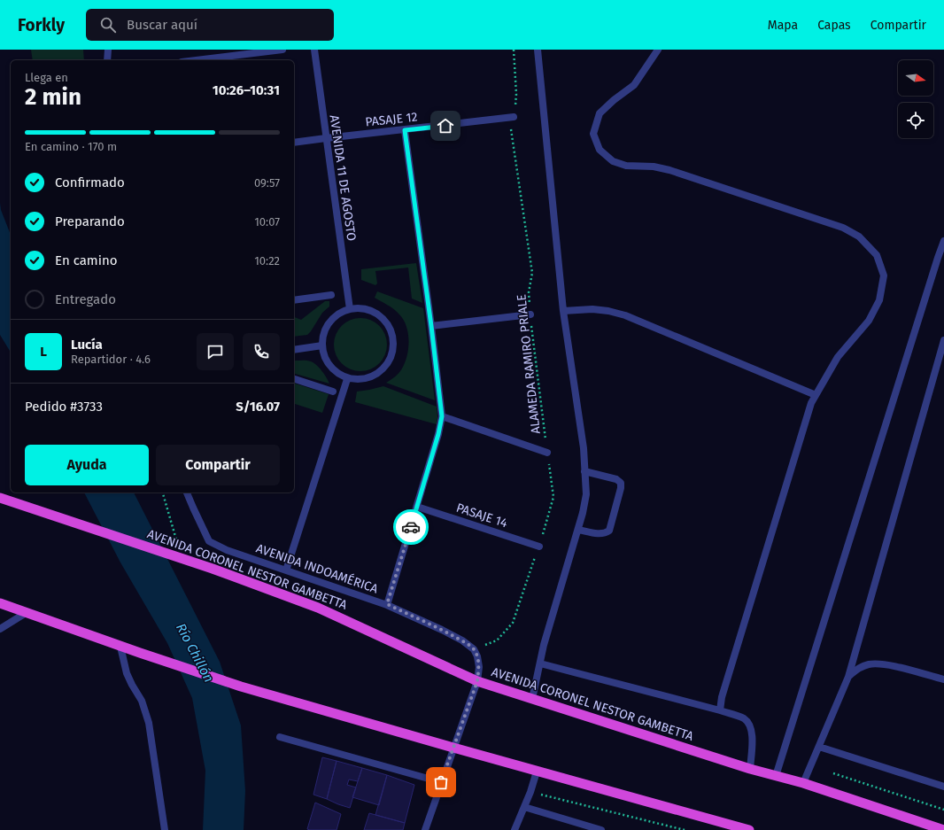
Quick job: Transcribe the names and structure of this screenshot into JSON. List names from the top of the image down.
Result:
{
  "streets": {
    "highway": ["AVENIDA CORONEL NESTOR GAMBETTA"],
    "street": [
      "PASAJE 12",
      "AVENIDA 11 DE AGOSTO",
      "PASAJE 14",
      "AVENIDA INDOAMÉRICA"
    ],
    "path": ["ALAMEDA RAMIRO PRIALE"]
  },
  "crossings": [
    ["PASAJE 12", "AVENIDA 11 DE AGOSTO"],
    ["PASAJE 12", "ALAMEDA RAMIRO PRIALE"],
    ["ALAMEDA RAMIRO PRIALE", "PASAJE 14"],
    ["ALAMEDA RAMIRO PRIALE", "AVENIDA INDOAMÉRICA"]
  ],
  "water": ["Río Chillón"],
  "north": "right",
  "page": {
    "header": "Forkly",
    "search": "Buscar aquí",
    "nav": ["Mapa", "Capas", "Compartir"],
    "heading": ["2 min", "Llega en", "10:26–10:31"],
    "panel": [
      "Lucía",
      "Repartidor · 4.6",
      "Pedido #3733",
      "S/16.07"
    ],
    "bar": "En camino · 170 m",
    "list": [
      ["Confirmado", "09:57"],
      ["Preparando", "10:07"],
      ["En camino", "10:22"],
      "Entregado"
    ],
    "round": "L",
    "buttons": ["Ayuda", "Compartir"]
  }
}
